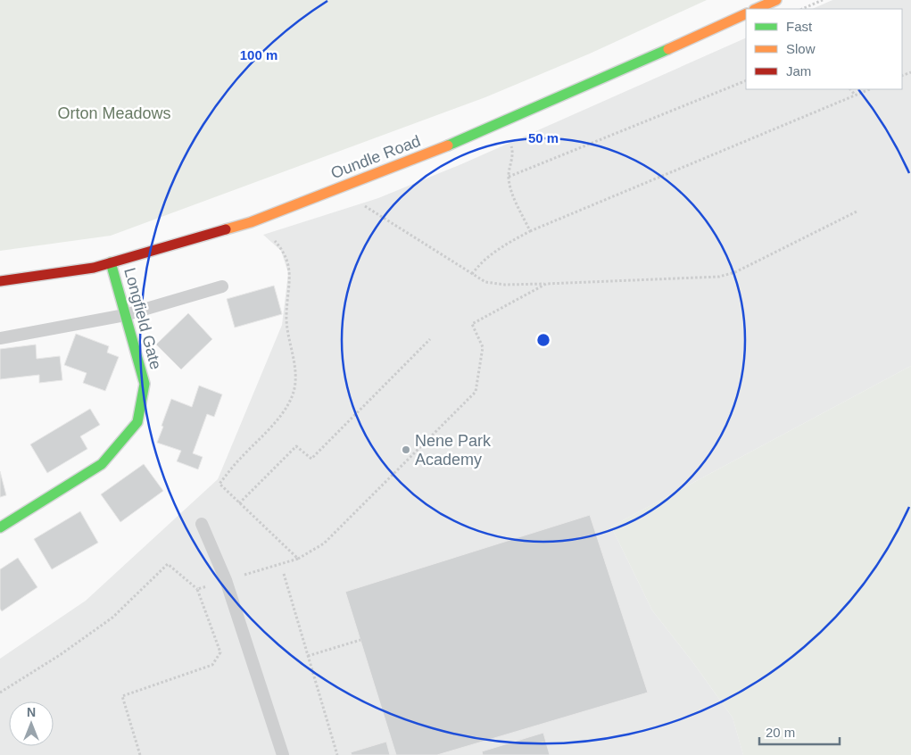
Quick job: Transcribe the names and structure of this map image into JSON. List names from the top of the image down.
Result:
{
  "streets": {
    "main road": ["Oundle Road", "Longfield Gate"]
  },
  "crossings": [
    ["Oundle Road", "Longfield Gate"]
  ],
  "parks": ["Orton Meadows"],
  "places": ["Nene Park Academy"],
  "legend": ["Fast", "Slow", "Jam"],
  "scale_bar": "20 m",
  "north": "top",
  "rings": ["100 m", "50 m"]
}
